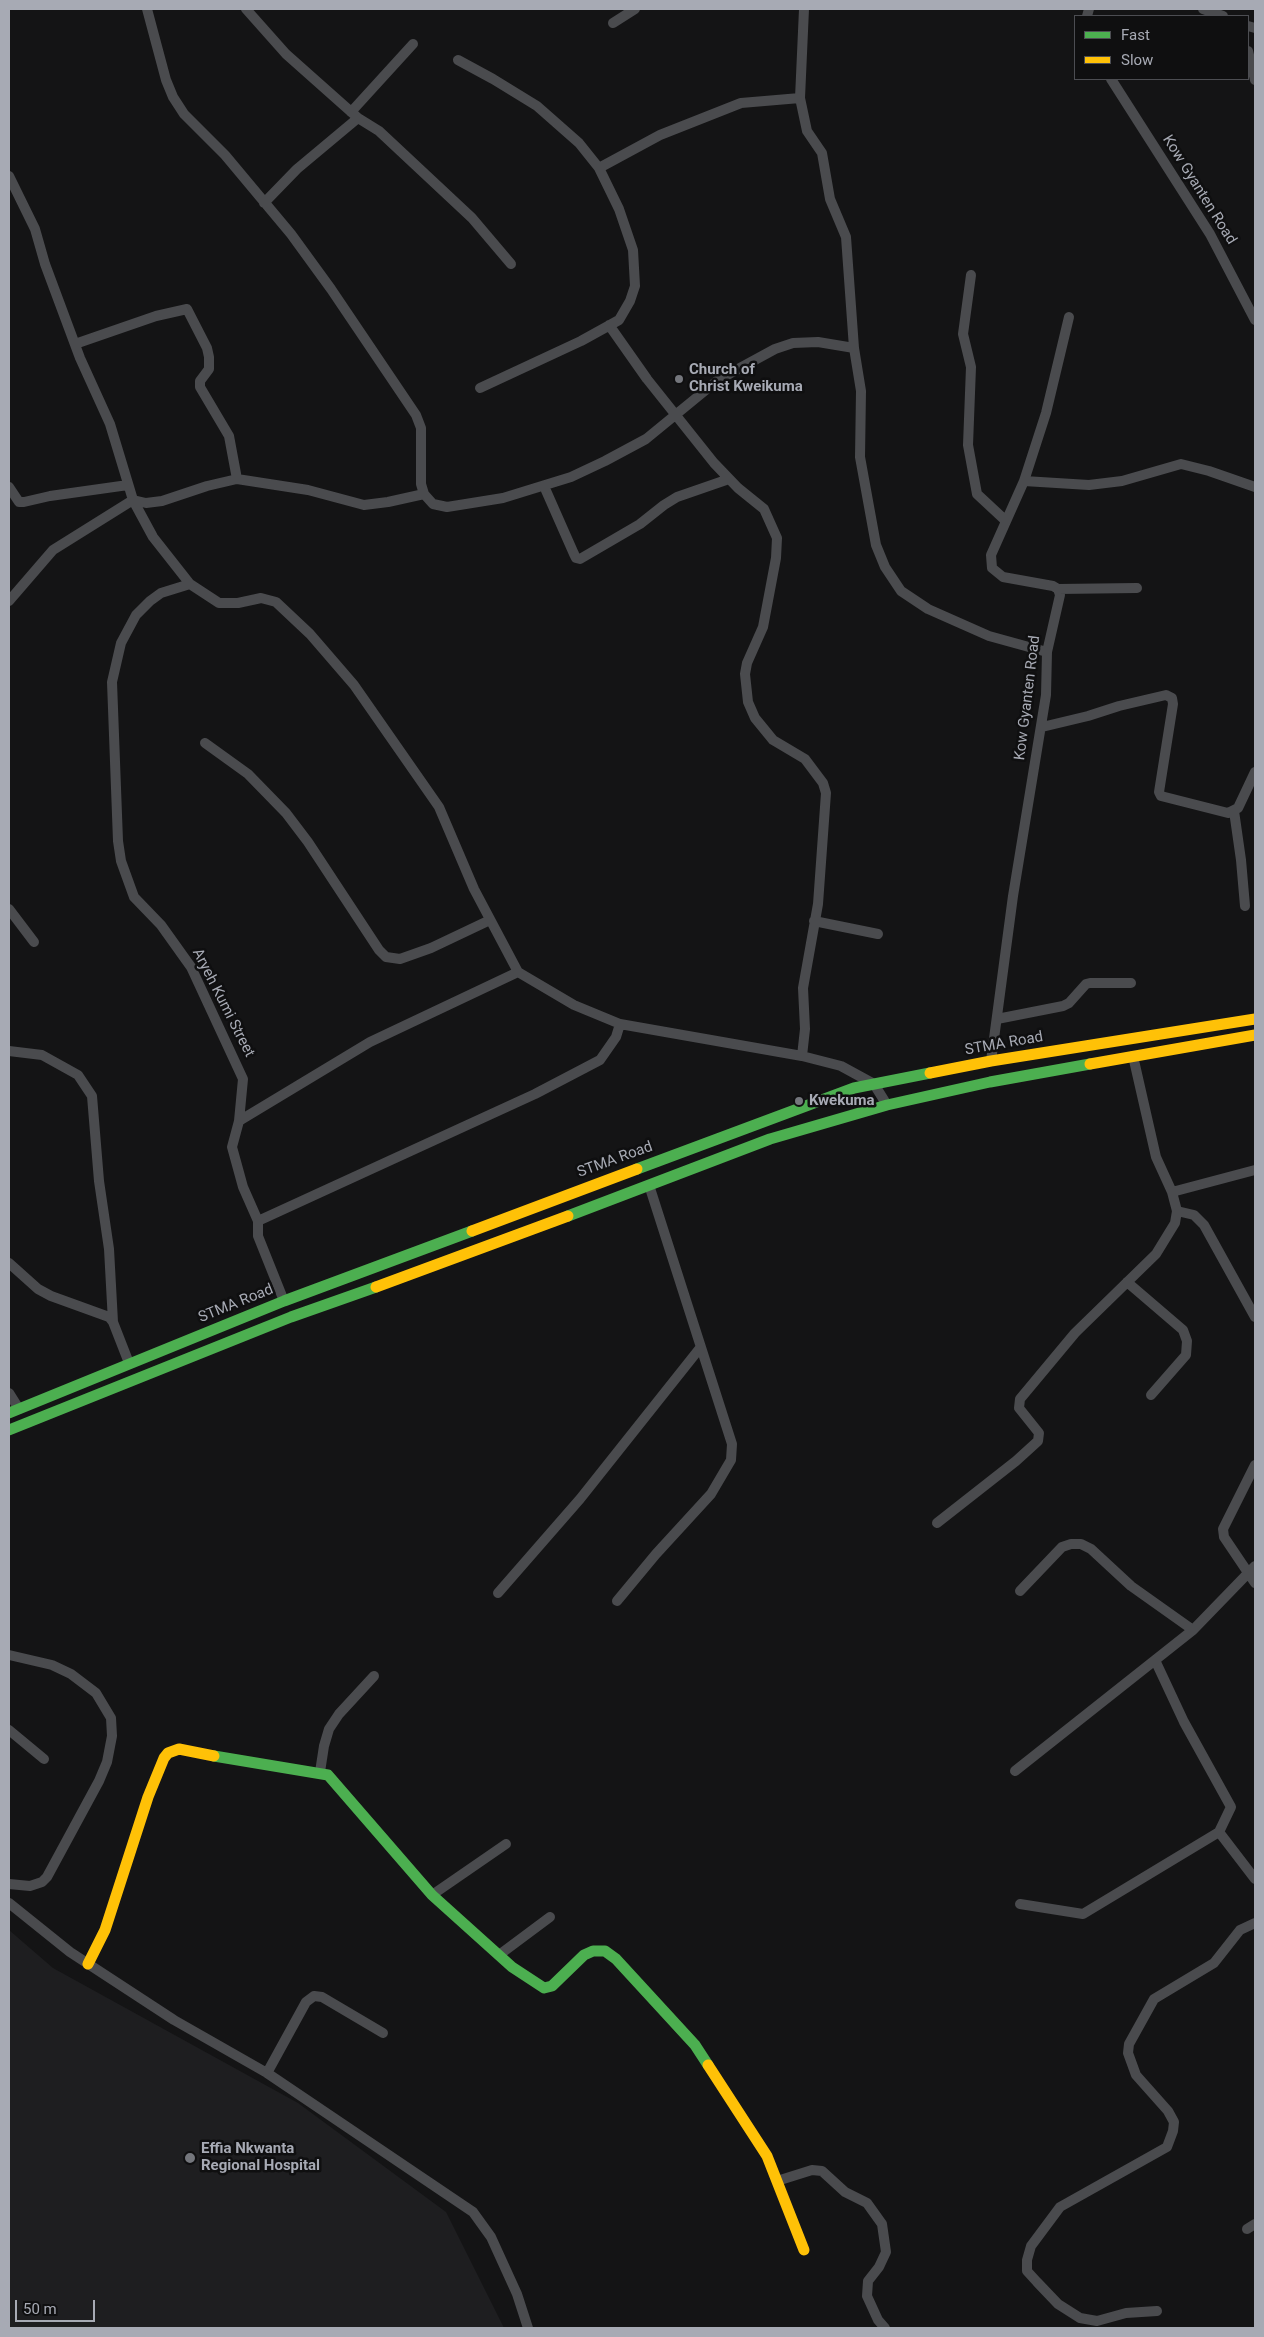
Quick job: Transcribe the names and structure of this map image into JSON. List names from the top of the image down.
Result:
{
  "streets": {
    "main road": ["STMA Road"],
    "street": ["Kow Gyanten Road", "Aryeh Kumi Street"]
  },
  "crossings": [
    ["Kow Gyanten Road", "STMA Road"],
    ["Aryeh Kumi Street", "STMA Road"]
  ],
  "places": ["Church of Christ Kweikuma", "Kwekuma", "Effia Nkwanta Regional Hospital"],
  "legend": ["Fast", "Slow"],
  "scale_bar": "50 m"
}
